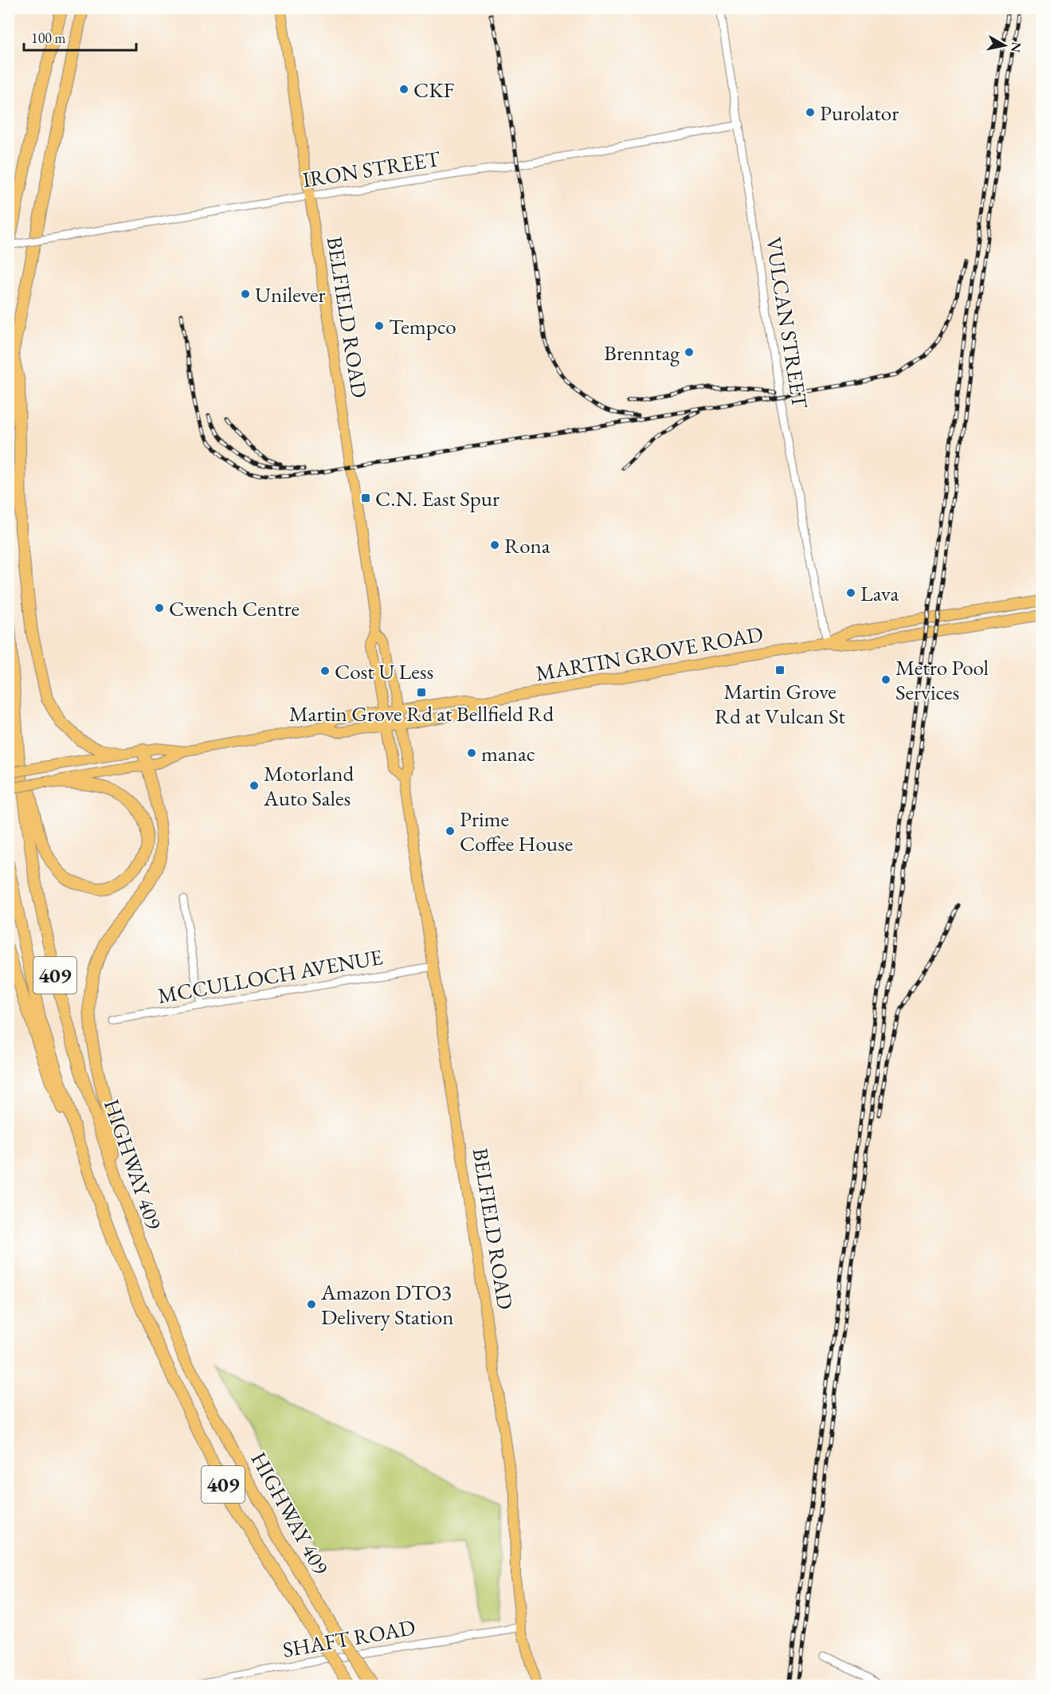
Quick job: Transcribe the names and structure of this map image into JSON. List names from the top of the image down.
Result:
{
  "streets": {
    "highway": ["409", "HIGHWAY 409"],
    "main road": ["BELFIELD ROAD", "MARTIN GROVE ROAD"],
    "street": [
      "IRON STREET",
      "VULCAN STREET",
      "MCCULLOCH AVENUE",
      "SHAFT ROAD"
    ]
  },
  "crossings": [
    ["IRON STREET", "BELFIELD ROAD"],
    ["IRON STREET", "VULCAN STREET"],
    ["BELFIELD ROAD", "MARTIN GROVE ROAD"],
    ["BELFIELD ROAD", "MCCULLOCH AVENUE"],
    ["BELFIELD ROAD", "SHAFT ROAD"],
    ["VULCAN STREET", "MARTIN GROVE ROAD"]
  ],
  "places": {
    "other": [
      "CKF",
      "Purolator",
      "Unilever",
      "Tempco",
      "Brenntag",
      "Rona",
      "Lava",
      "Cwench Centre",
      "Cost U Less",
      "Metro Pool Services",
      "manac",
      "Motorland Auto Sales",
      "Prime Coffee House",
      "Amazon DTO3 Delivery Station"
    ],
    "transit": ["C.N. East Spur", "Martin Grove Rd at Vulcan St", "Martin Grove Rd at Bellfield Rd"]
  },
  "scale_bar": "100 m",
  "north": "right"
}
